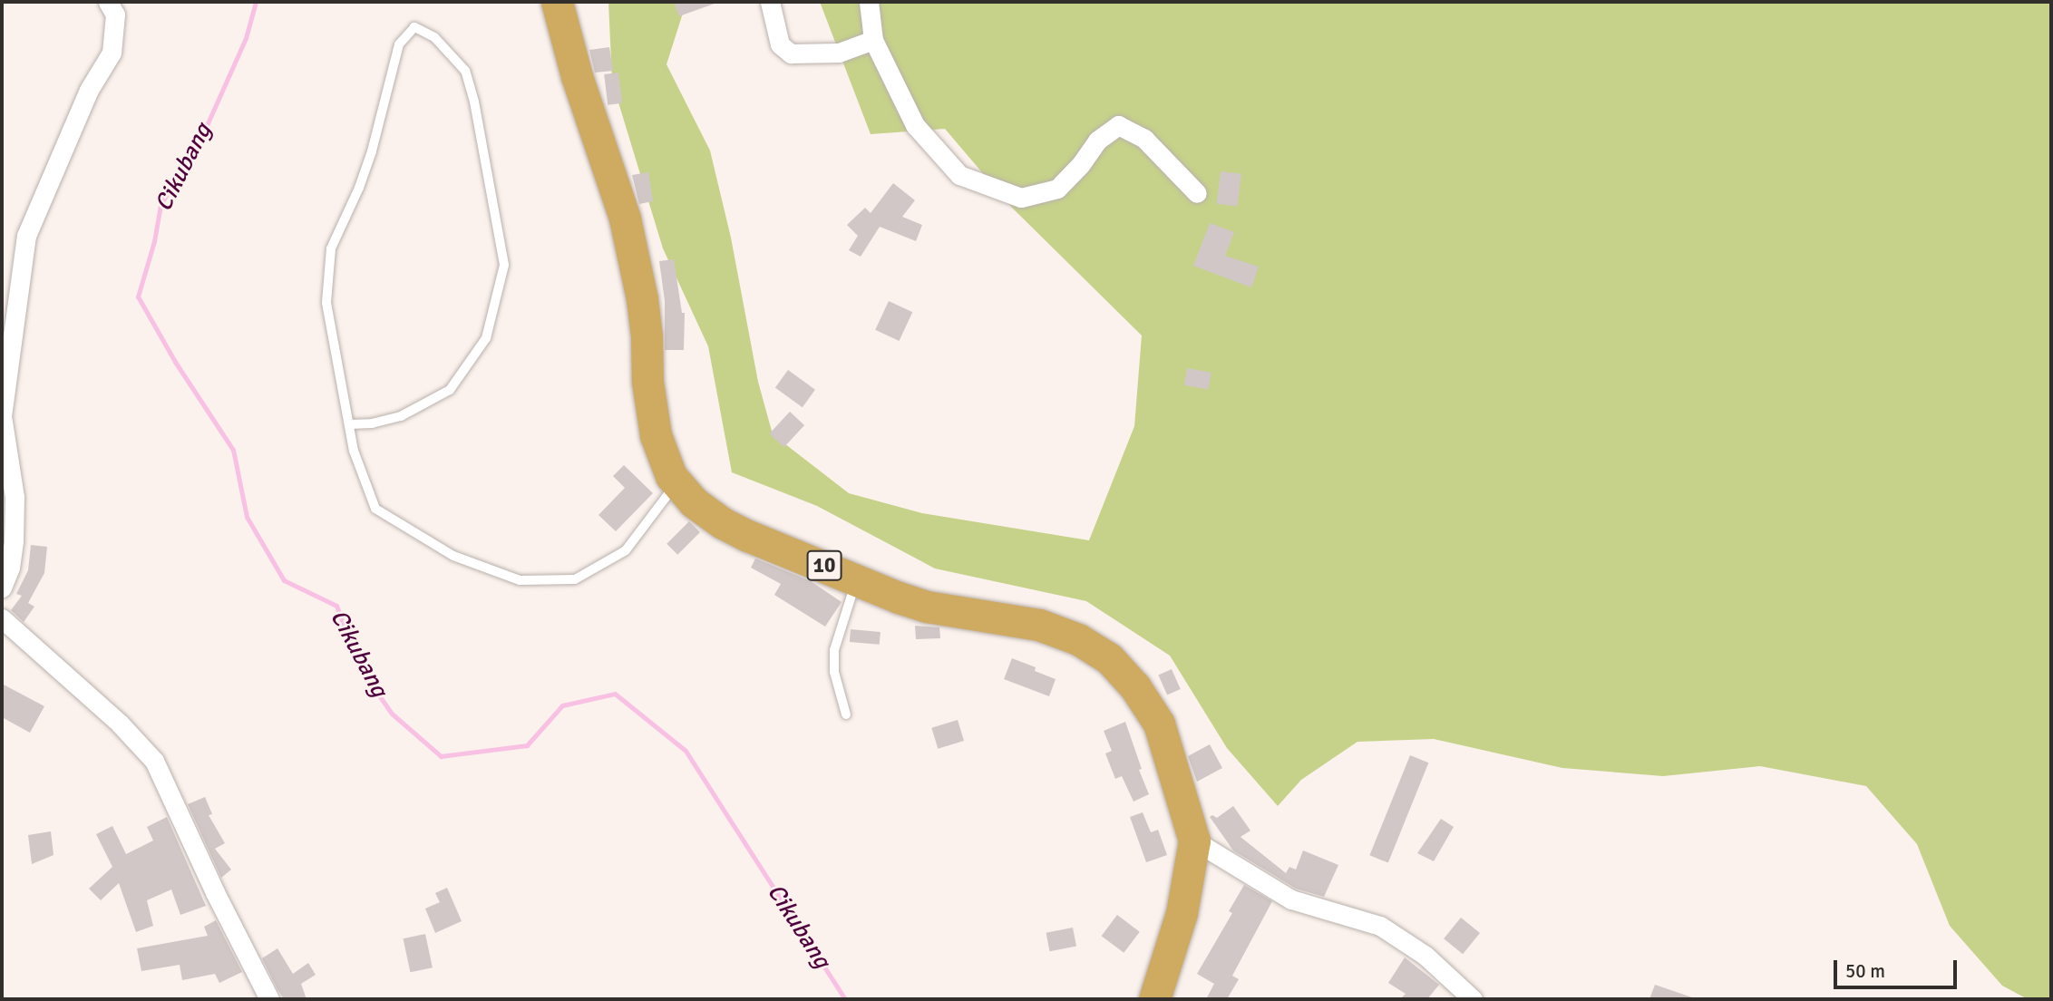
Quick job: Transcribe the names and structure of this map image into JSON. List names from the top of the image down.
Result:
{
  "streets": {
    "highway": ["10"]
  },
  "water": ["Cikubang"],
  "scale_bar": "50 m"
}
